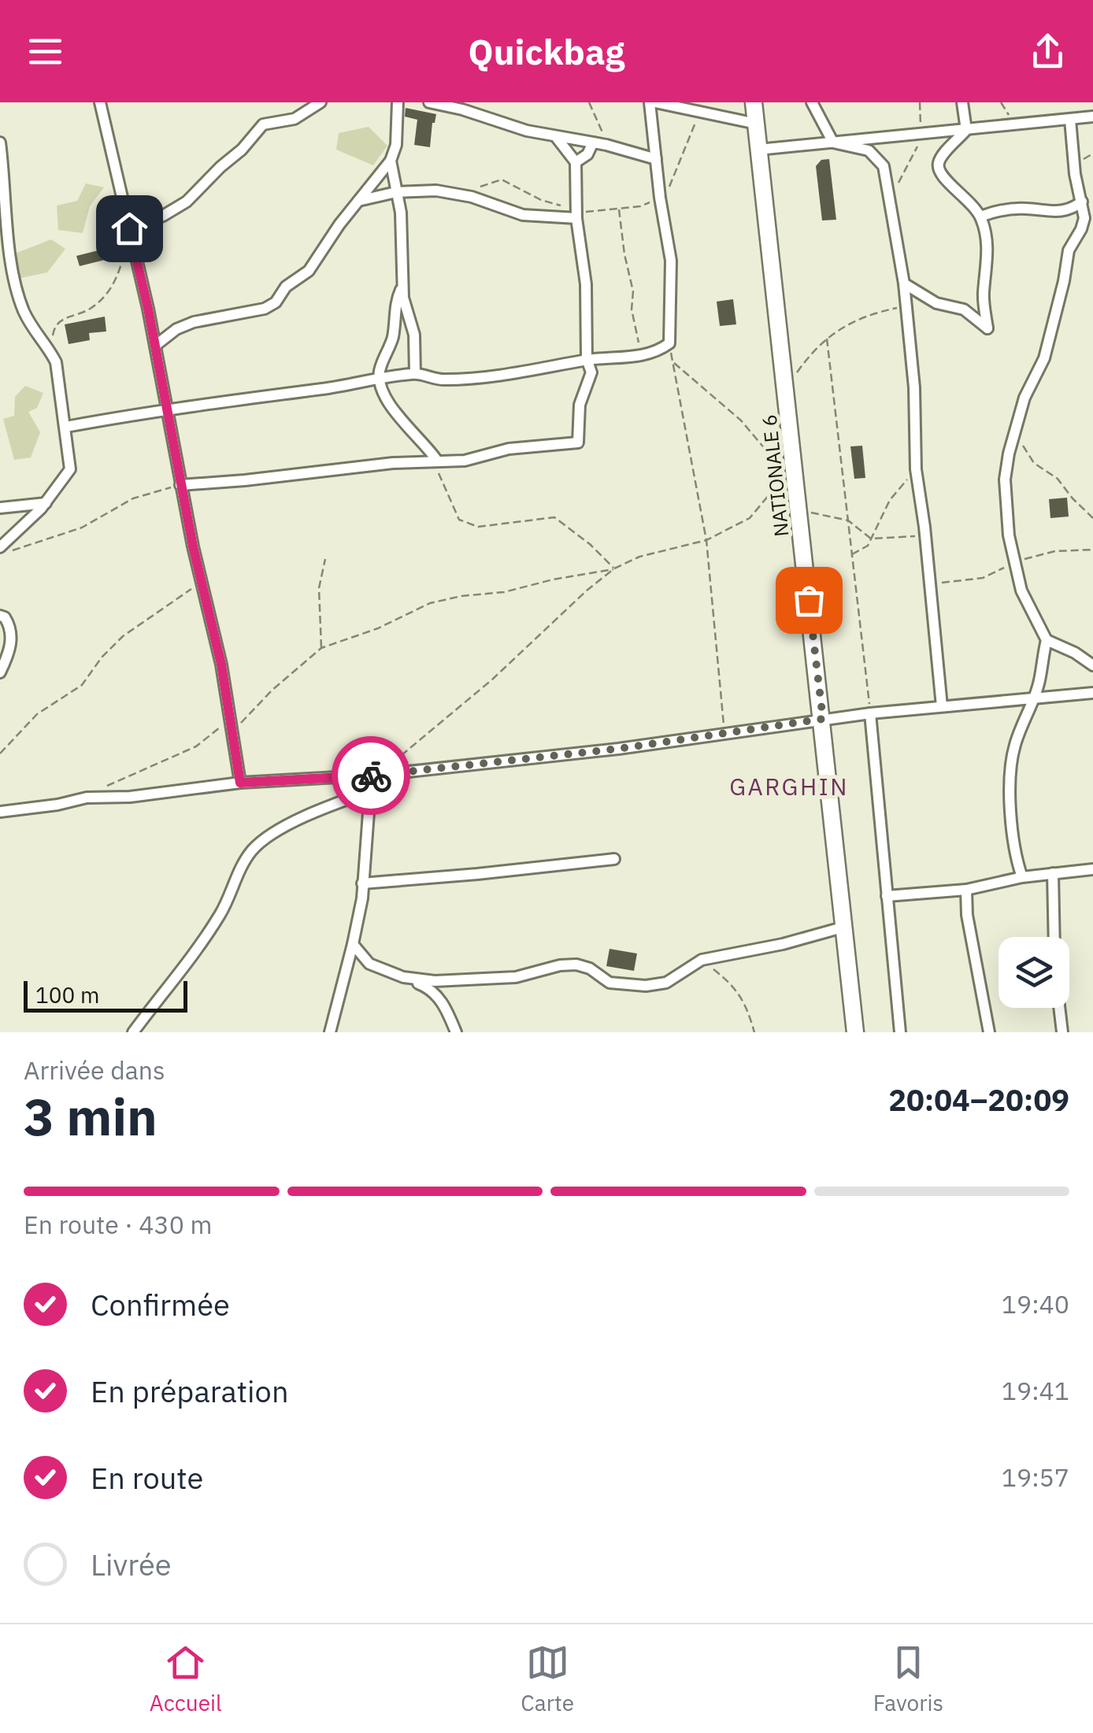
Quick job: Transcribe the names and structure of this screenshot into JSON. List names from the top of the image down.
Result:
{
  "streets": {
    "main road": ["NATIONALE 6"]
  },
  "districts": ["GARGHIN"],
  "scale_bar": "100 m",
  "page": {
    "header": "Quickbag",
    "scale": "100 m",
    "heading": ["3 min", "Arrivée dans", "20:04–20:09"],
    "bar": "En route · 430 m",
    "list": [
      ["Confirmée", "19:40"],
      ["En préparation", "19:41"],
      ["En route", "19:57"],
      "Livrée"
    ],
    "tabs": ["Accueil", "Carte", "Favoris"]
  }
}
